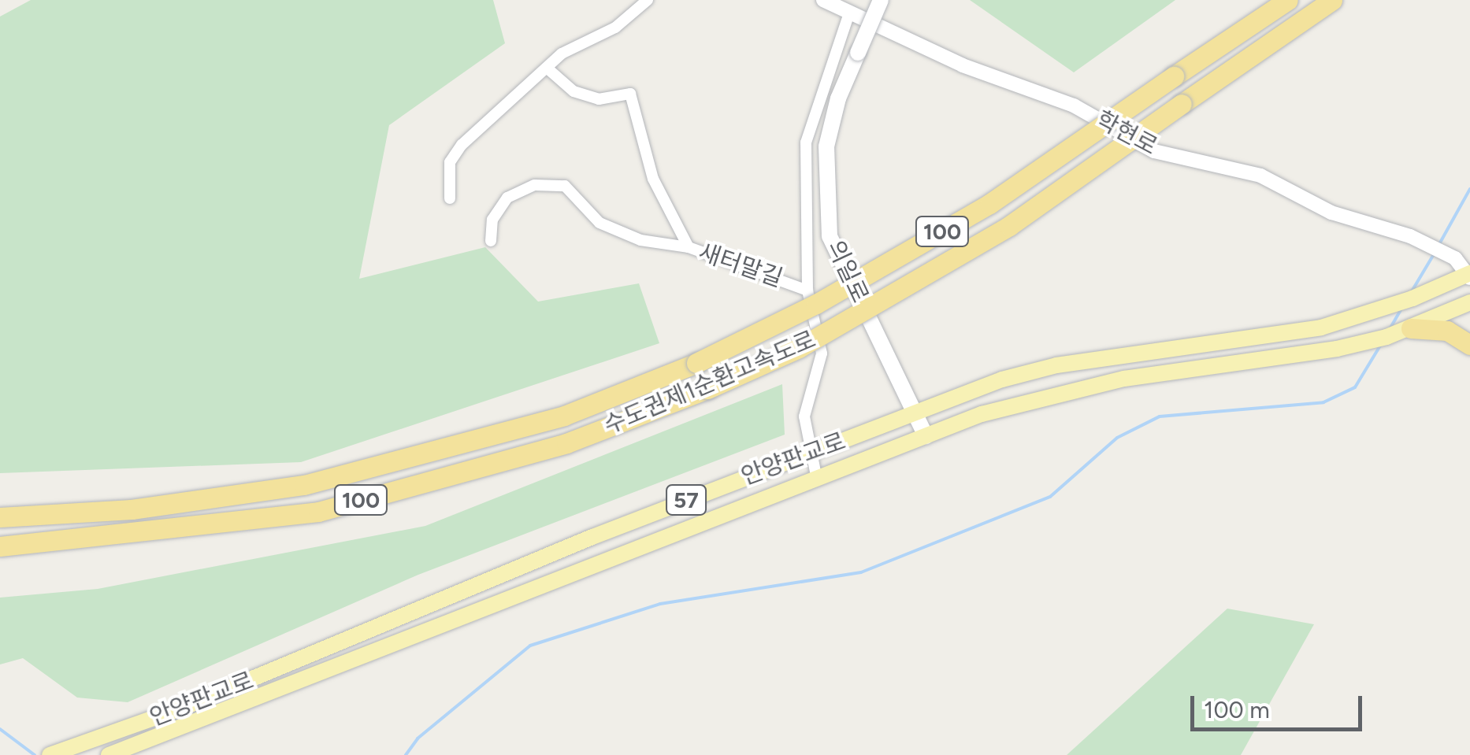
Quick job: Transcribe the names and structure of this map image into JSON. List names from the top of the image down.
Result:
{
  "streets": {
    "highway": ["100", "수도권제1순환고속도로"],
    "main road": ["의일로", "안양판교로", "57"],
    "street": ["학현로", "새터말길"]
  },
  "crossings": [
    ["학현로", "안양판교로"],
    ["새터말길", "안양판교로"],
    ["의일로", "안양판교로"]
  ],
  "scale_bar": "100 m"
}
